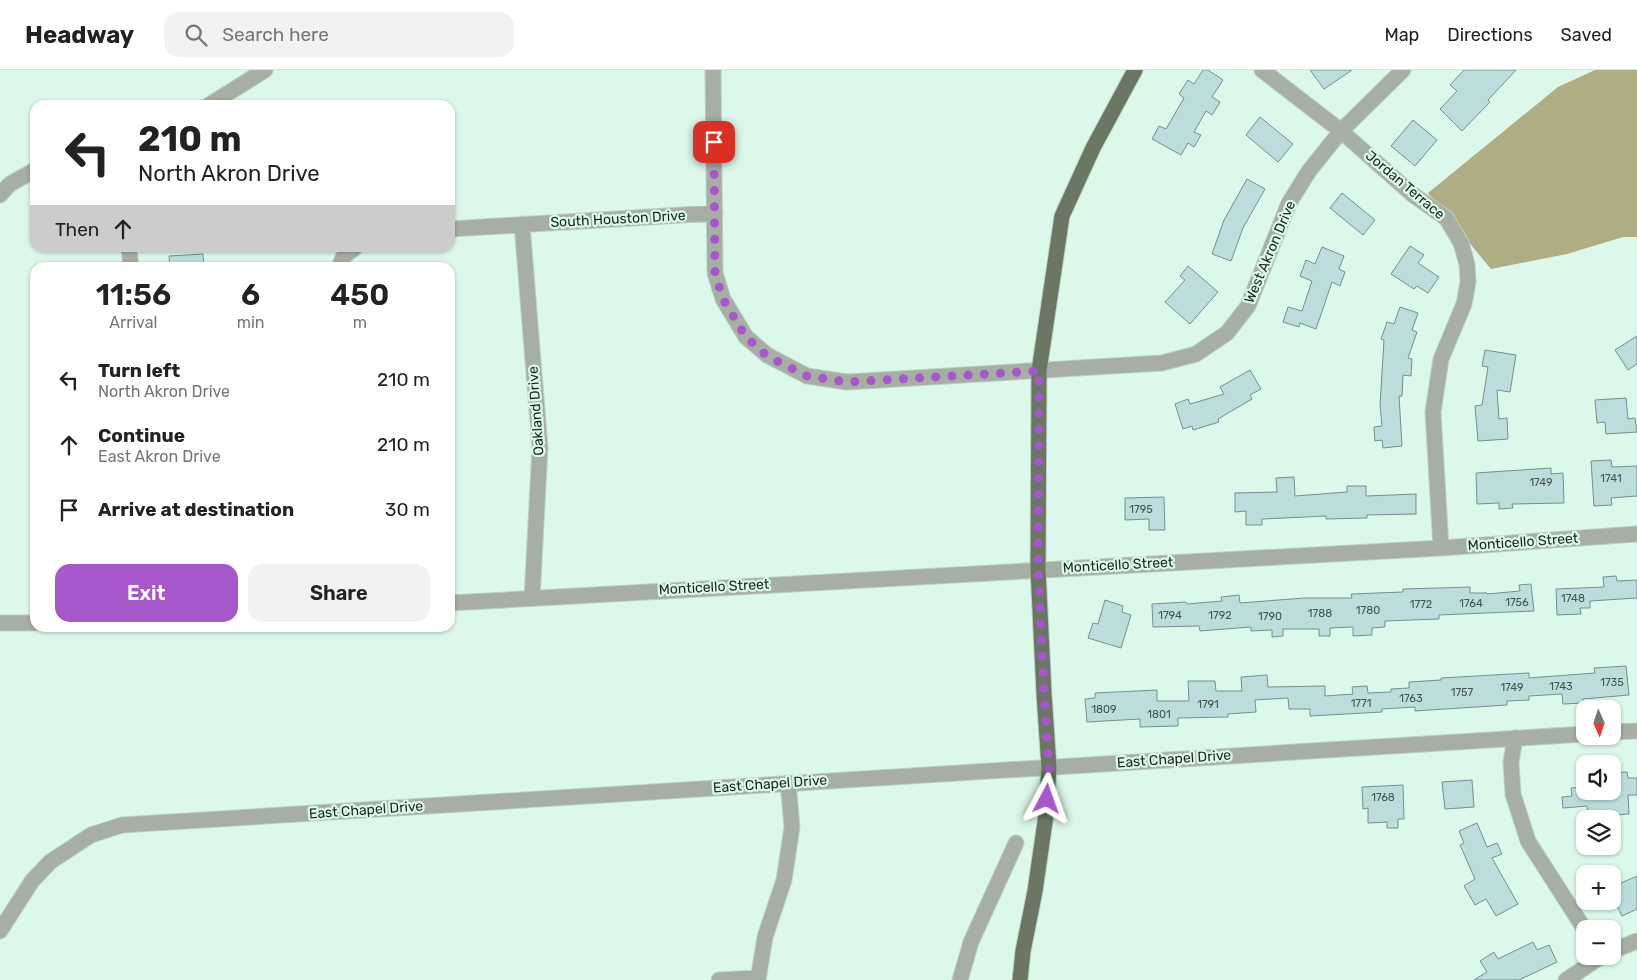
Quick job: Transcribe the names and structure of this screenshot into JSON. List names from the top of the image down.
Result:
{
  "streets": {
    "street": [
      "Jordan Terrace",
      "South Houston Drive",
      "West Akron Drive",
      "Oakland Drive",
      "Monticello Street",
      "East Chapel Drive"
    ]
  },
  "crossings": [
    ["Jordan Terrace", "West Akron Drive"],
    ["Jordan Terrace", "Monticello Street"],
    ["South Houston Drive", "West Akron Drive"],
    ["South Houston Drive", "Oakland Drive"],
    ["Oakland Drive", "Monticello Street"]
  ],
  "house_numbers": [
    "1741",
    "1749",
    "1795",
    "1748",
    "1756",
    "1764",
    "1772",
    "1780",
    "1788",
    "1794",
    "1792",
    "1790",
    "1735",
    "1743",
    "1749",
    "1757",
    "1763",
    "1771",
    "1791",
    "1809",
    "1801",
    "1768"
  ],
  "north": "bottom",
  "page": {
    "header": "Headway",
    "search": "Search here",
    "nav": ["Map", "Directions", "Saved"],
    "turn": ["210 m", "North Akron Drive"],
    "then": "Then",
    "eta": [
      "11:56",
      "Arrival",
      "6",
      "min",
      "450",
      "m"
    ],
    "list": [
      {
        "name": "Turn left",
        "note": "North Akron Drive",
        "value": "210 m"
      },
      {
        "name": "Continue",
        "note": "East Akron Drive",
        "value": "210 m"
      },
      {
        "name": "Arrive at destination",
        "value": "30 m"
      }
    ],
    "buttons": ["Exit", "Share"],
    "map_buttons": ["+", "−"]
  }
}
